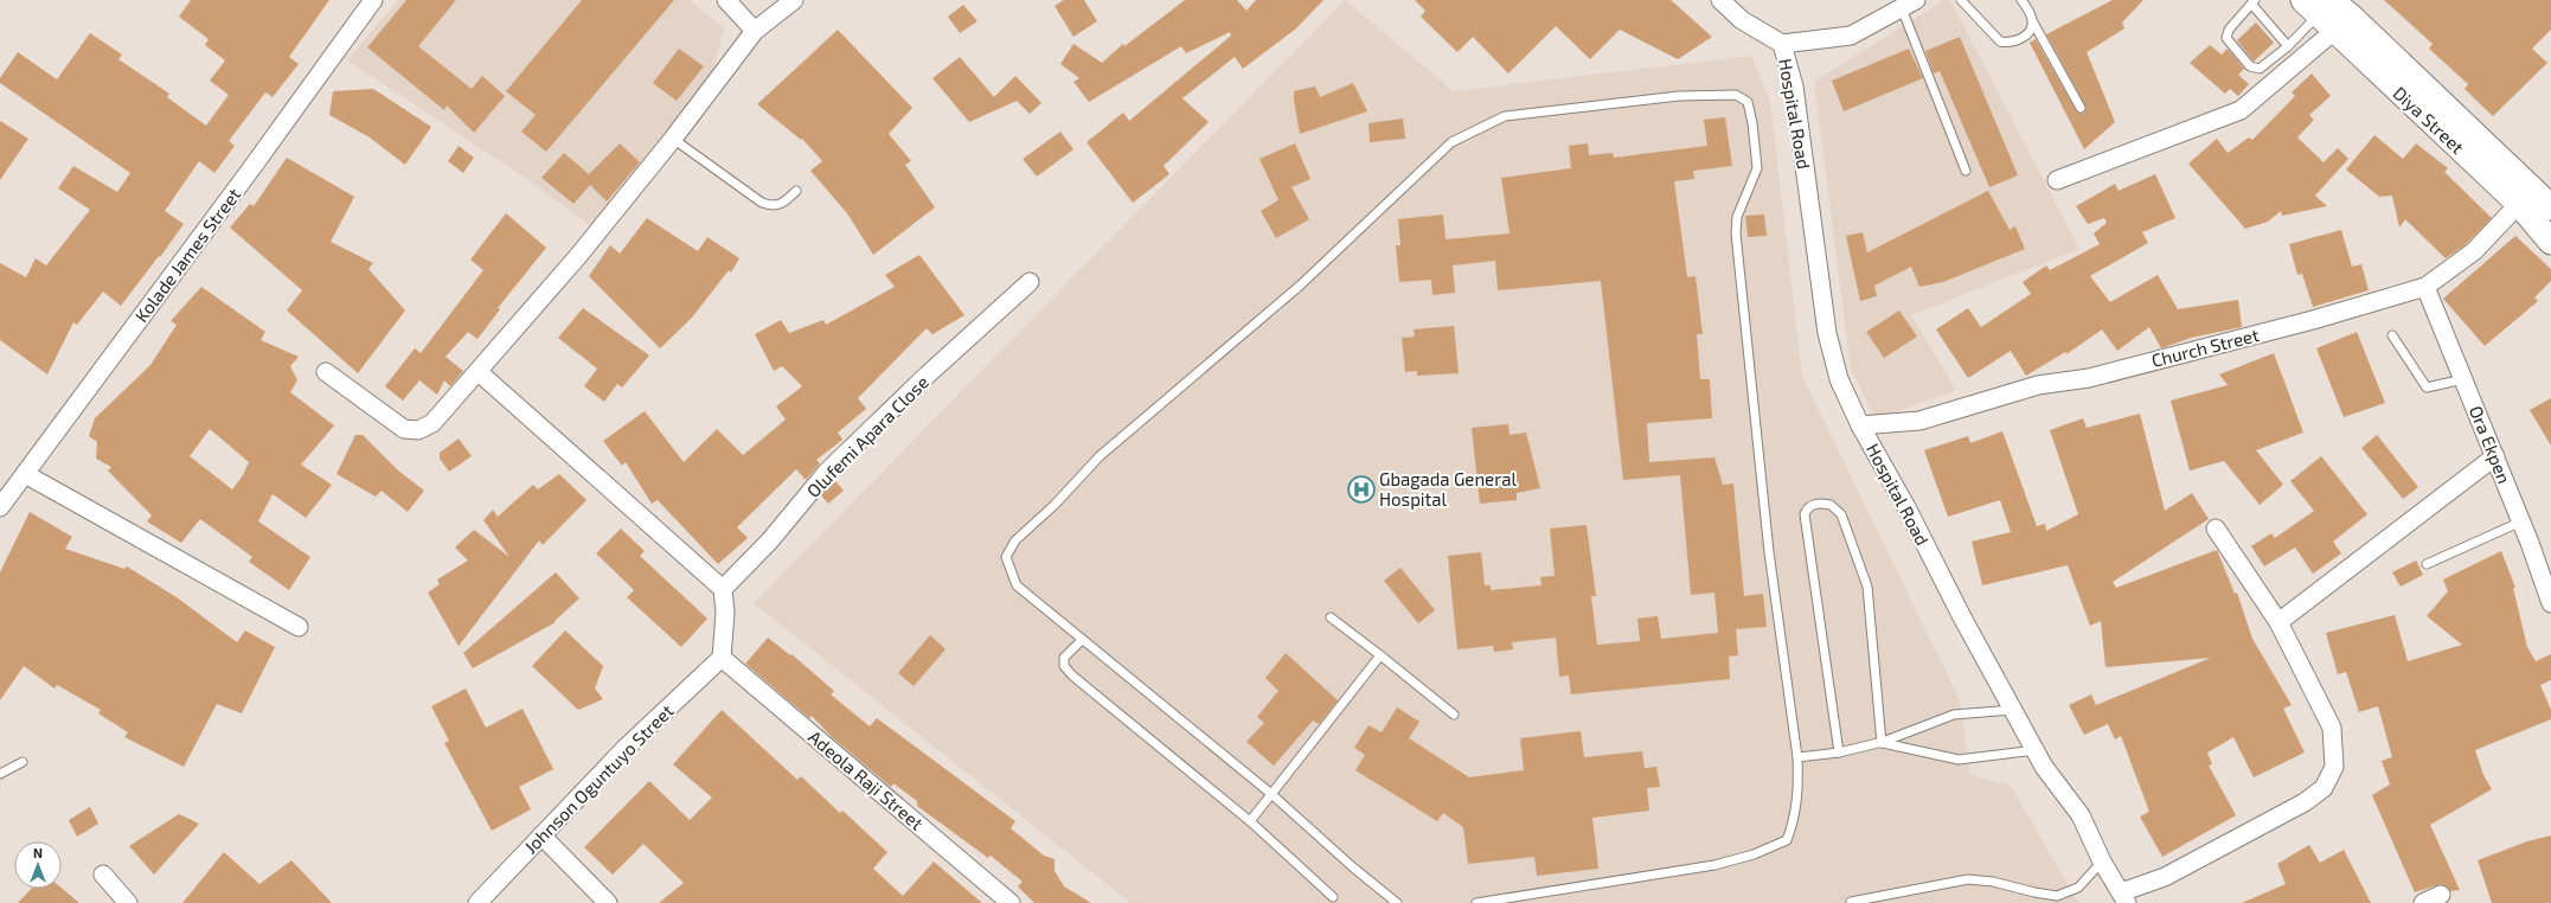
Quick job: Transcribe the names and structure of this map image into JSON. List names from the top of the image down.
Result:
{
  "streets": {
    "main road": ["Diya Street"],
    "street": [
      "Hospital Road",
      "Kolade James Street",
      "Church Street",
      "Olufemi Apara Close",
      "Ora Ekpen",
      "Johnson Oguntuyo Street",
      "Adeola Raji Street"
    ]
  },
  "crossings": [
    ["Hospital Road", "Church Street"],
    ["Diya Street", "Church Street"],
    ["Church Street", "Ora Ekpen"],
    ["Johnson Oguntuyo Street", "Adeola Raji Street"]
  ],
  "places": {
    "hospital": ["Gbagada General Hospital"]
  },
  "north": "top"
}
